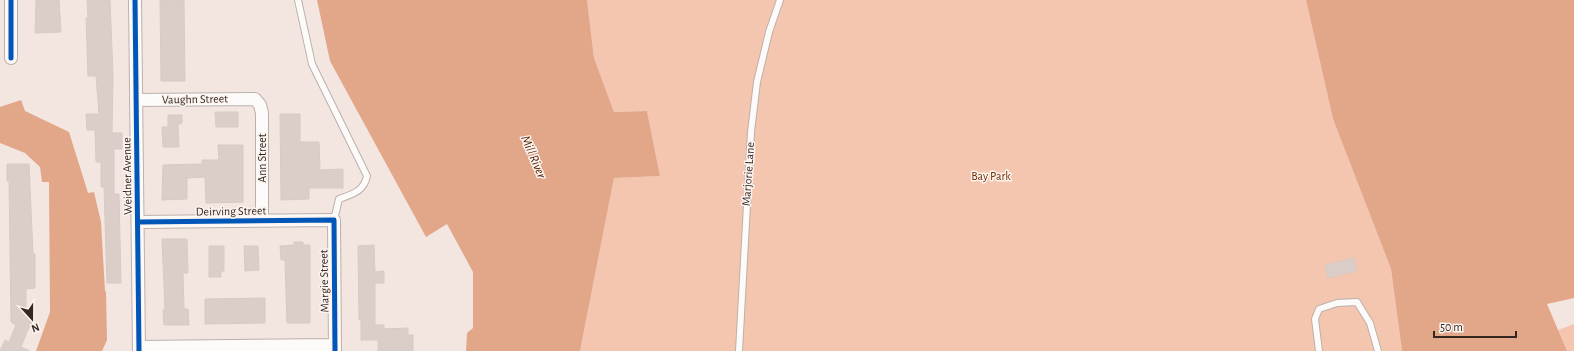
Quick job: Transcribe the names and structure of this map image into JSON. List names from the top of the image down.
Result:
{
  "streets": {
    "street": [
      "Vaughn Street",
      "Ann Street",
      "Weidner Avenue",
      "Deirving Street",
      "Margie Street"
    ],
    "lane": ["Marjorie Lane"]
  },
  "crossings": [
    ["Vaughn Street", "Ann Street"],
    ["Vaughn Street", "Weidner Avenue"],
    ["Ann Street", "Deirving Street"],
    ["Weidner Avenue", "Deirving Street"],
    ["Deirving Street", "Margie Street"]
  ],
  "water": ["Mill River"],
  "parks": ["Bay Park"],
  "scale_bar": "50 m",
  "north": "bottom"
}
